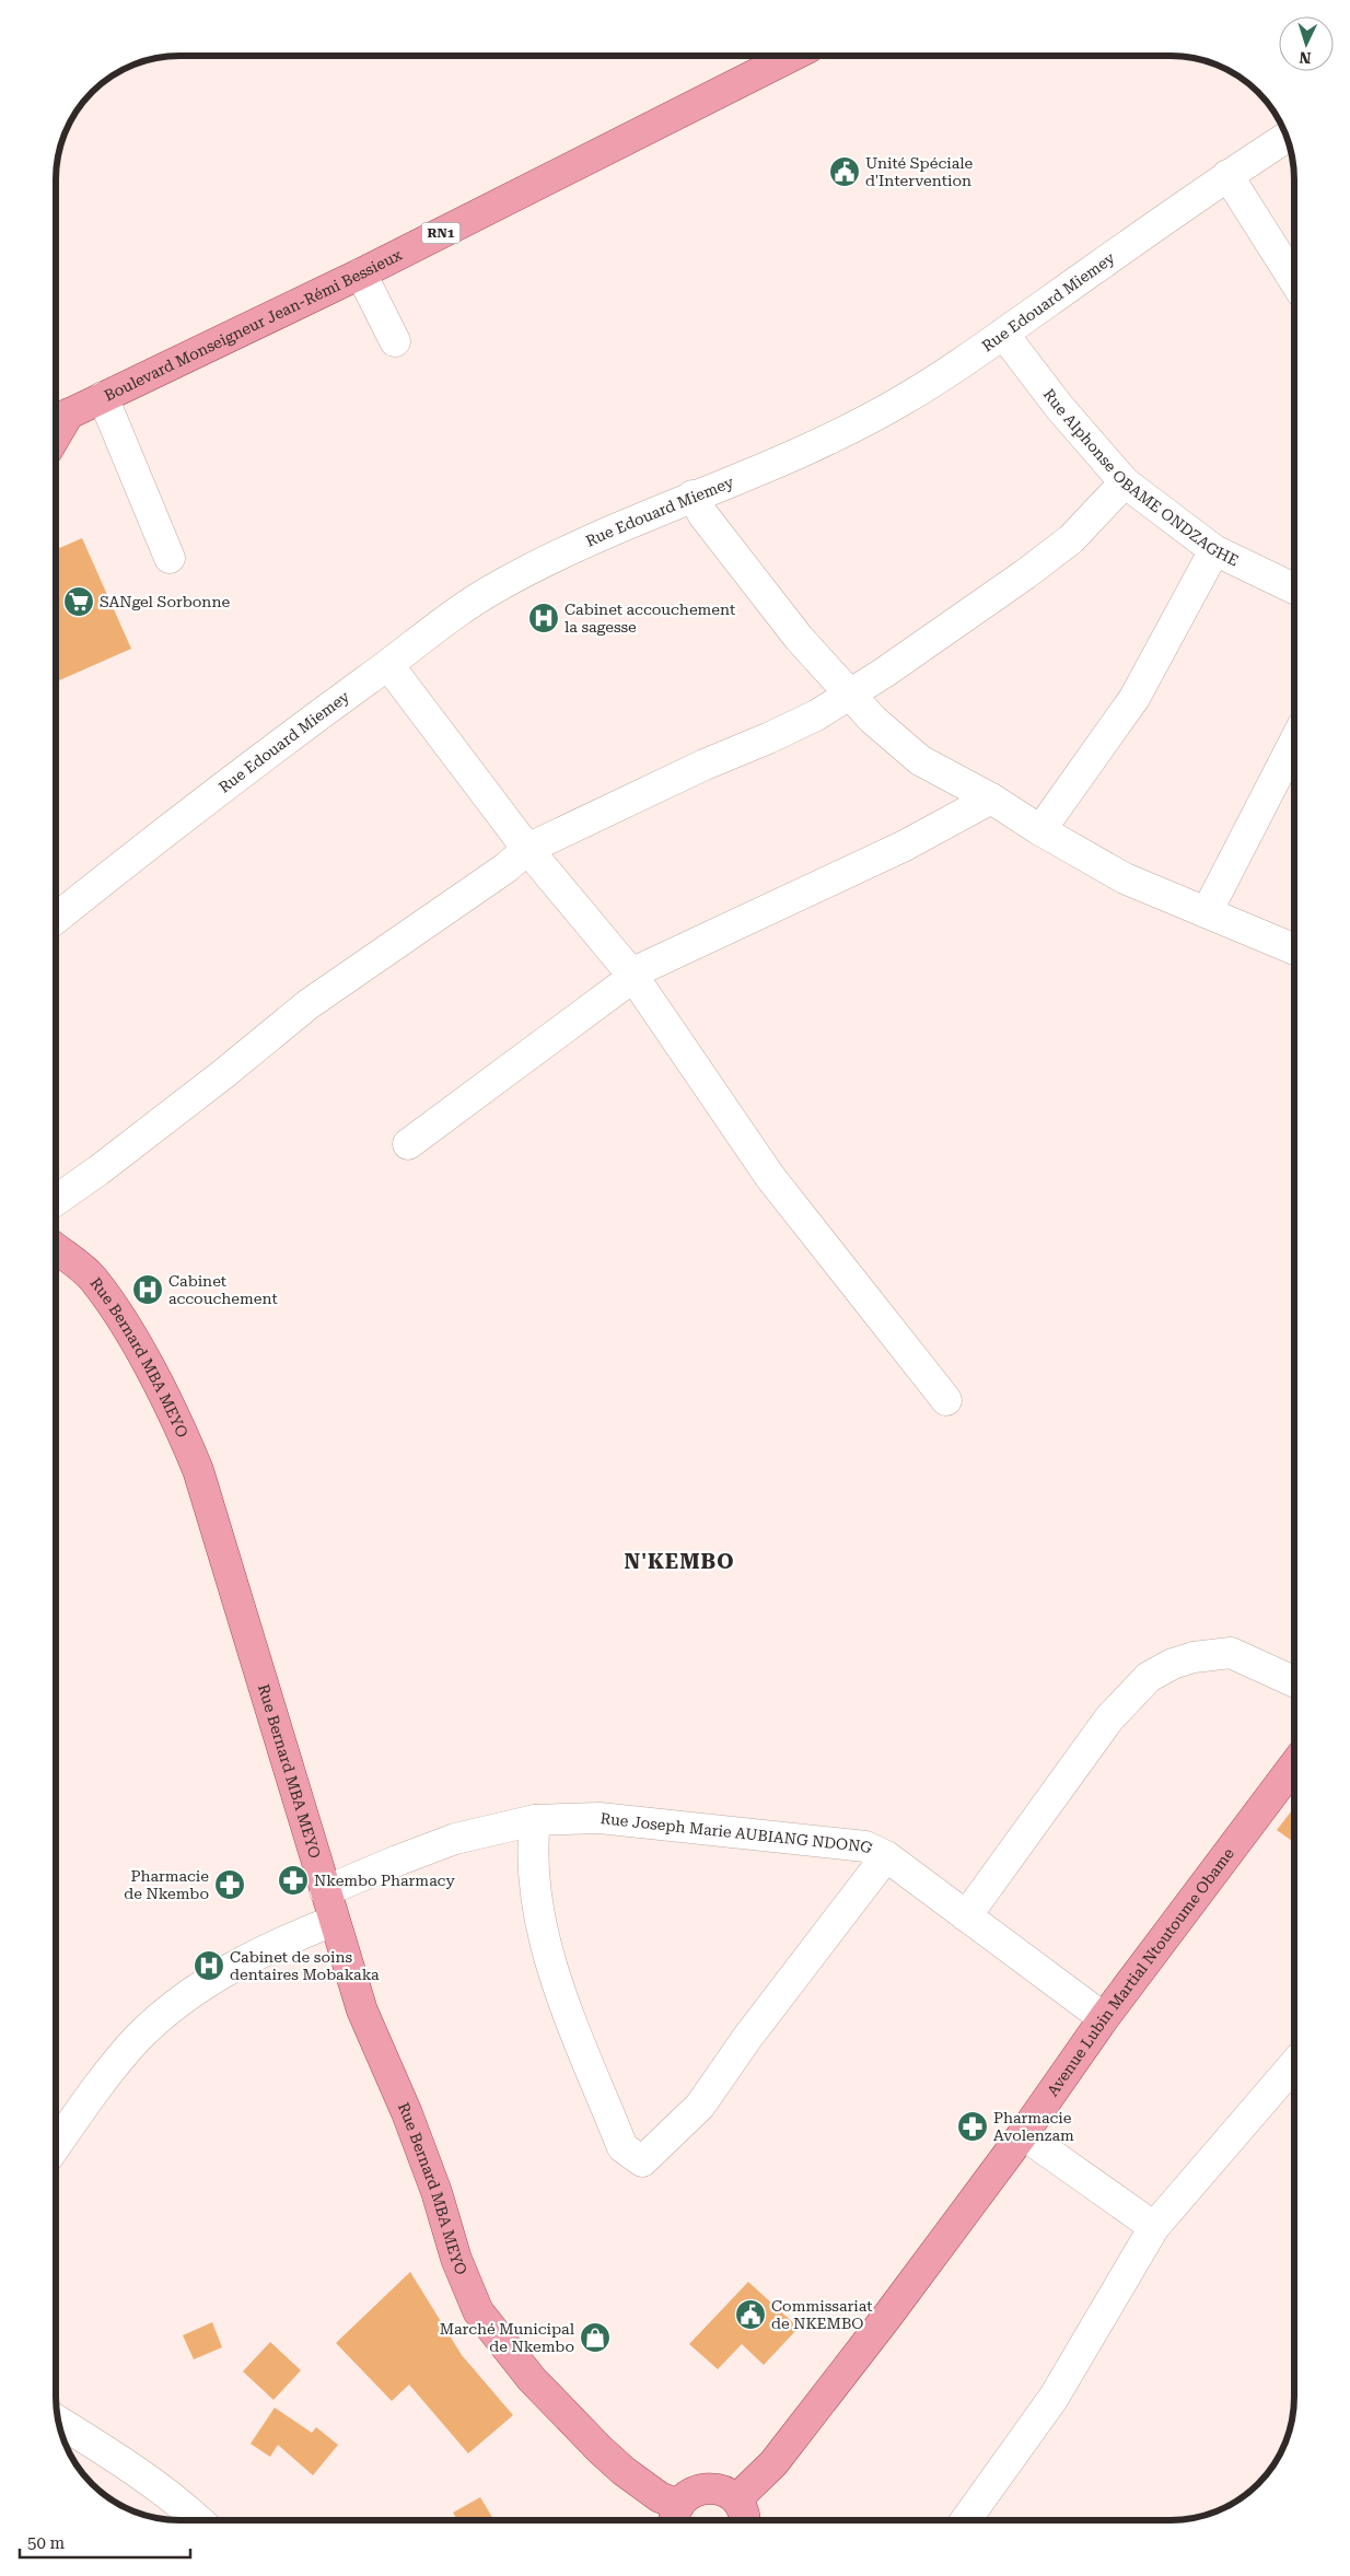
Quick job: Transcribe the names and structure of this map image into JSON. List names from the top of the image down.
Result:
{
  "streets": {
    "main road": [
      "RN1",
      "Boulevard Monseigneur Jean-Rémi Bessieux",
      "Rue Bernard MBA MEYO",
      "Avenue Lubin Martial Ntoutoume Obame"
    ],
    "street": ["Rue Edouard Miemey", "Rue Alphonse OBAME ONDZAGHE", "Rue Joseph Marie AUBIANG NDONG"]
  },
  "crossings": [
    ["Rue Edouard Miemey", "Rue Alphonse OBAME ONDZAGHE"],
    ["Rue Bernard MBA MEYO", "Rue Joseph Marie AUBIANG NDONG"],
    ["Rue Joseph Marie AUBIANG NDONG", "Avenue Lubin Martial Ntoutoume Obame"]
  ],
  "districts": ["N'KEMBO"],
  "places": {
    "public building": ["Unité Spéciale d'Intervention", "Commissariat de NKEMBO"],
    "supermarket": ["SANgel Sorbonne"],
    "hospital": ["Cabinet accouchement la sagesse", "Cabinet accouchement", "Cabinet de soins dentaires Mobakaka"],
    "pharmacy": ["Nkembo Pharmacy", "Pharmacie de Nkembo", "Pharmacie Avolenzam"],
    "shop": ["Marché Municipal de Nkembo"]
  },
  "scale_bar": "50 m",
  "north": "bottom"
}
